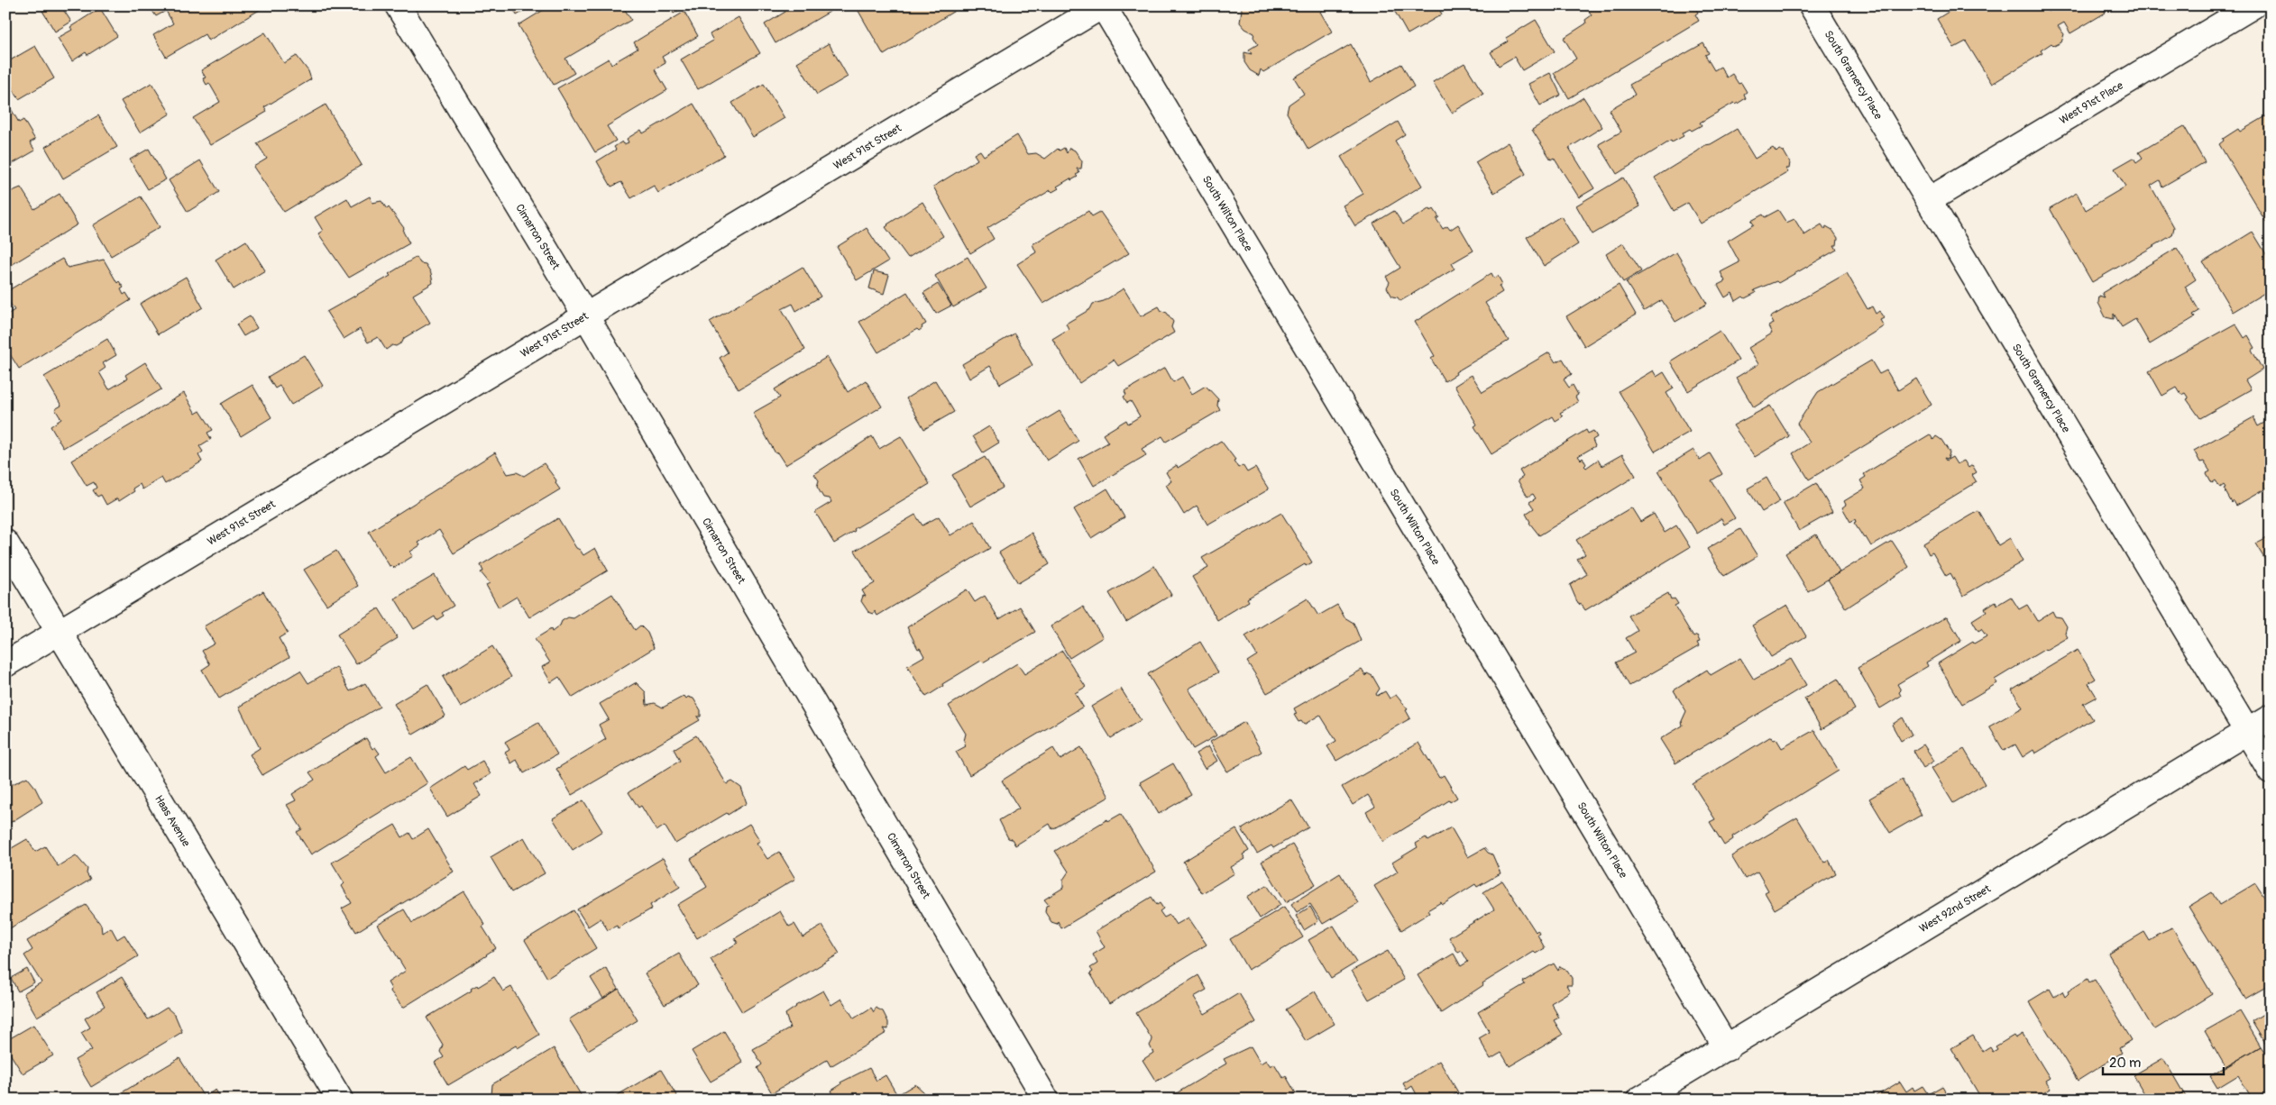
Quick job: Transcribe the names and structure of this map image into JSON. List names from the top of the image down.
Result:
{
  "streets": {
    "street": [
      "South Gramercy Place",
      "West 91st Place",
      "West 91st Street",
      "South Wilton Place",
      "Cimarron Street",
      "Haas Avenue",
      "West 92nd Street"
    ]
  },
  "crossings": [
    ["South Gramercy Place", "West 91st Place"],
    ["South Gramercy Place", "West 92nd Street"],
    ["West 91st Street", "South Wilton Place"],
    ["West 91st Street", "Cimarron Street"],
    ["West 91st Street", "Haas Avenue"],
    ["South Wilton Place", "West 92nd Street"]
  ],
  "scale_bar": "20 m"
}
